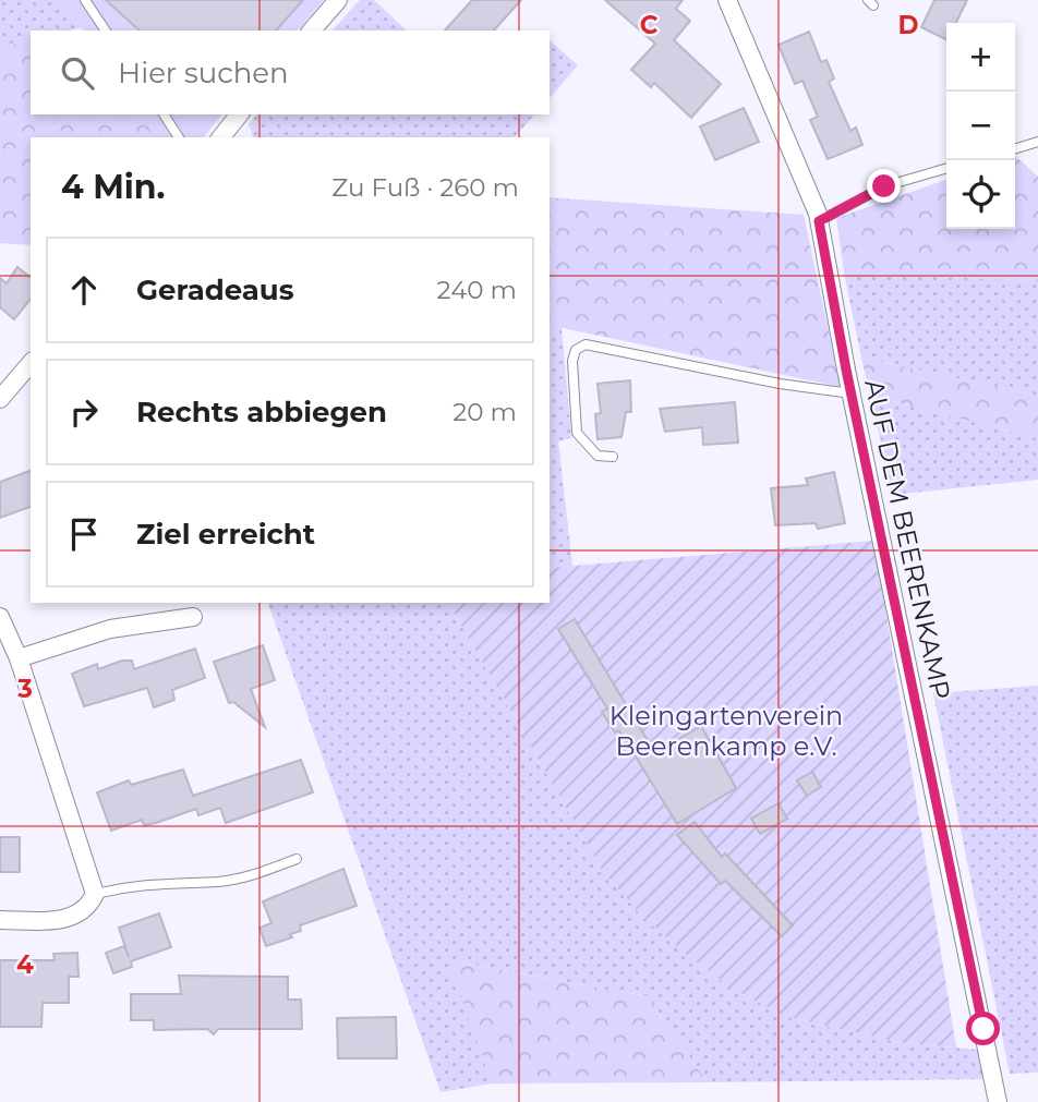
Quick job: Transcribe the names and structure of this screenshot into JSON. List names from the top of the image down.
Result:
{
  "streets": {
    "street": ["AUF DEM BEERENKAMP"]
  },
  "parks": ["Kleingartenverein Beerenkamp e.V."],
  "page": {
    "map_buttons": ["+", "−"],
    "search": "Hier suchen",
    "heading": ["4 Min.", "Zu Fuß · 260 m"],
    "list": [
      ["Geradeaus", "240 m"],
      ["Rechts abbiegen", "20 m"],
      "Ziel erreicht"
    ]
  },
  "grid": {
    "columns": ["C", "D"],
    "rows": ["3", "4"]
  }
}
